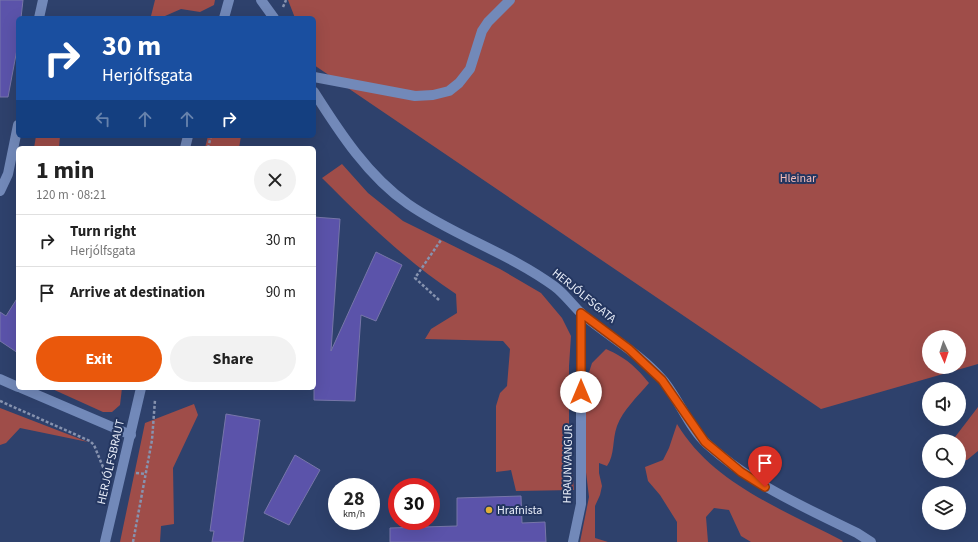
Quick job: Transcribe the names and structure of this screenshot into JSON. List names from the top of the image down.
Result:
{
  "streets": {
    "street": ["HERJÓLFSGATA", "HERJÓLFSBRAUT", "HRAUNVANGUR"]
  },
  "crossings": [
    ["HERJÓLFSGATA", "HRAUNVANGUR"]
  ],
  "parks": ["Hleinar"],
  "places": ["Hrafnista"],
  "north": "bottom",
  "page": {
    "turn": ["30 m", "Herjólfsgata"],
    "heading": ["1 min", "120 m · 08:21"],
    "list": [
      {
        "name": "Turn right",
        "note": "Herjólfsgata",
        "value": "30 m"
      },
      {
        "name": "Arrive at destination",
        "value": "90 m"
      }
    ],
    "buttons": ["Exit", "Share"],
    "speed": "28 km/h",
    "limit": "30"
  }
}
